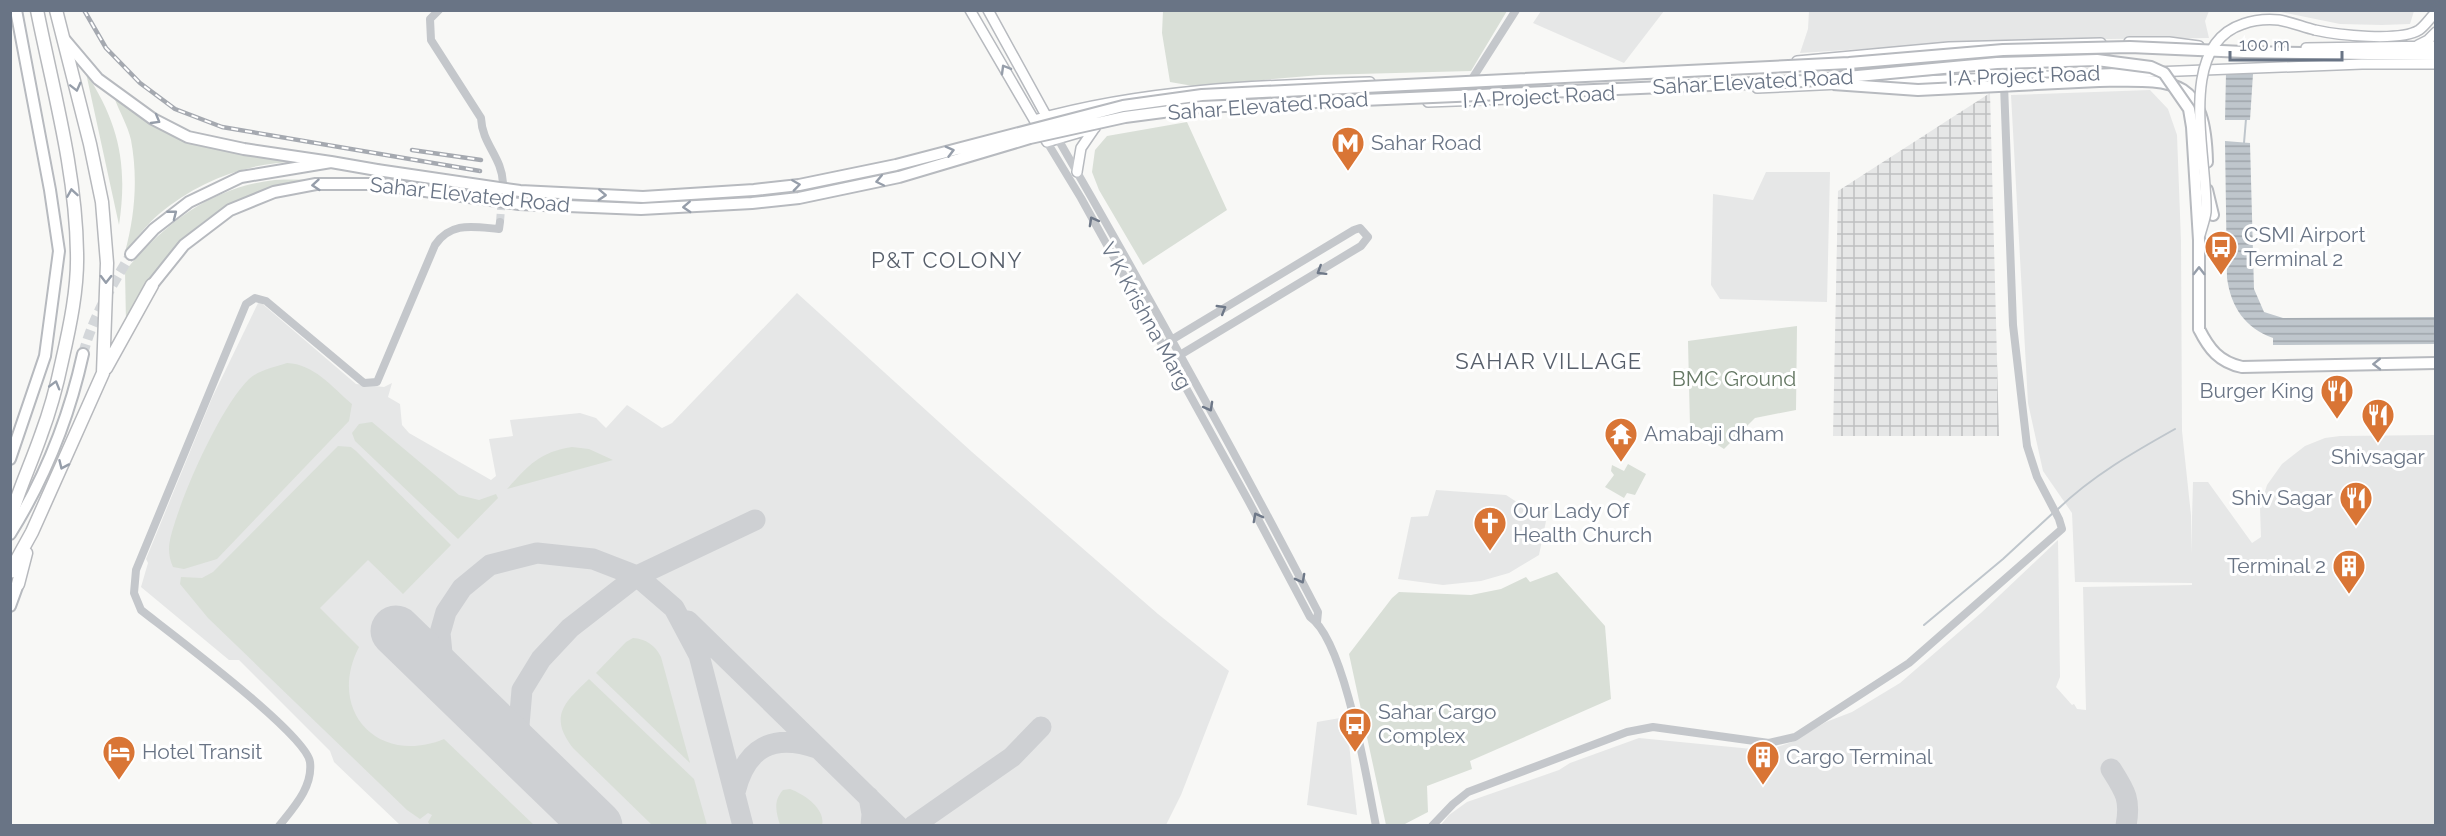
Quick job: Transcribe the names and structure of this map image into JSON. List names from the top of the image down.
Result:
{
  "streets": {
    "main road": ["I A Project Road", "Sahar Elevated Road", "V K Krishna Marg"]
  },
  "crossings": [
    ["I A Project Road", "V K Krishna Marg"]
  ],
  "districts": ["P&T COLONY", "SAHAR VILLAGE"],
  "parks": ["BMC Ground"],
  "places": {
    "metro station": ["Sahar Road"],
    "bus stop": ["CSMI Airport Terminal 2", "Sahar Cargo Complex"],
    "restaurant": ["Burger King", "Shivsagar", "Shiv Sagar"],
    "temple": ["Amabaji dham"],
    "church": ["Our Lady Of Health Church"],
    "building": ["Terminal 2", "Cargo Terminal"],
    "hotel": ["Hotel Transit"]
  },
  "scale_bar": "100 m"
}
